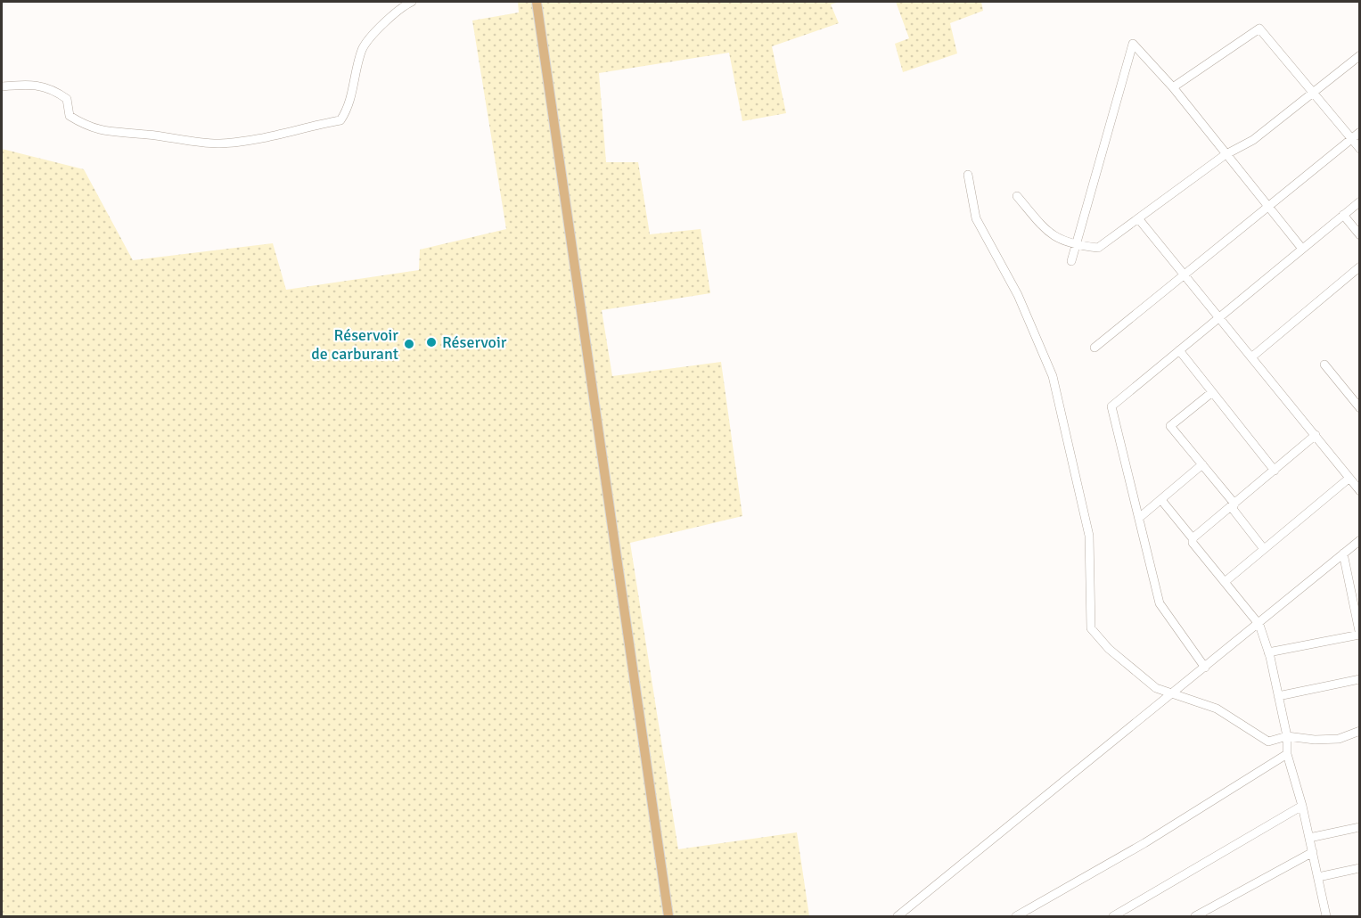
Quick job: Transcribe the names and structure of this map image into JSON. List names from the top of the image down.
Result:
{
  "places": ["Réservoir", "Réservoir de carburant"]
}
